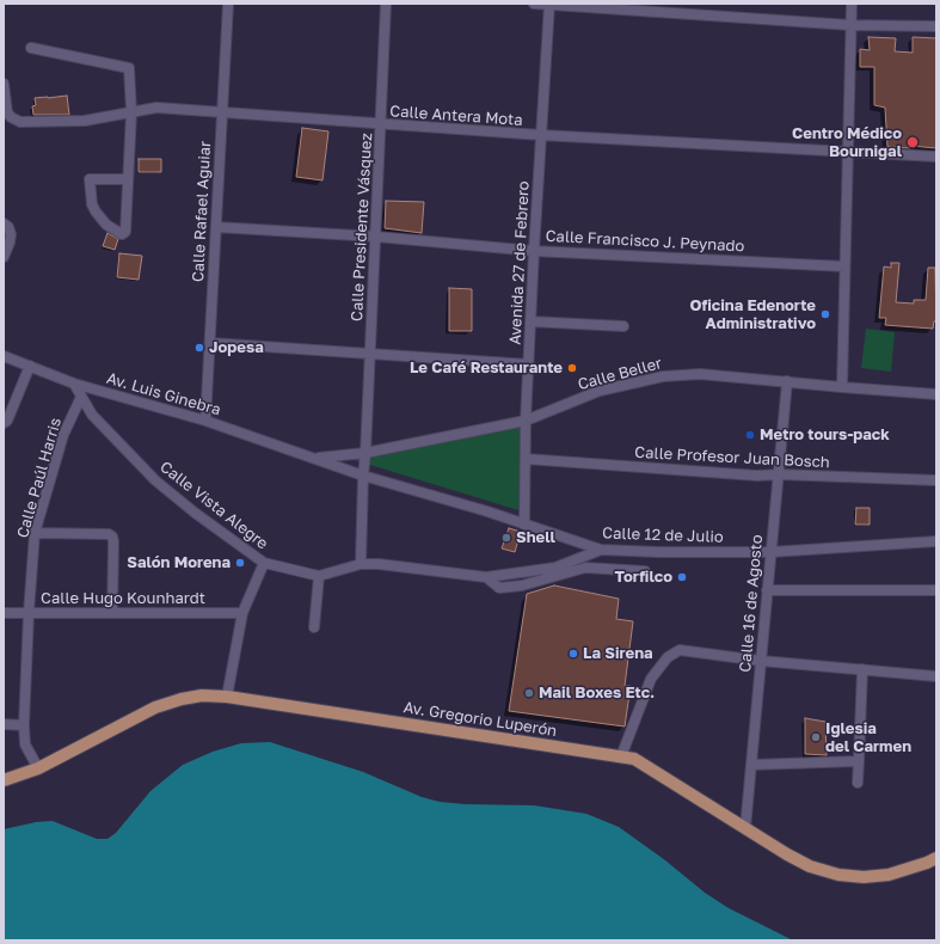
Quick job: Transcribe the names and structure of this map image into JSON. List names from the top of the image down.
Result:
{
  "streets": {
    "main road": ["Av. Gregorio Luperón"],
    "street": [
      "Calle Antera Mota",
      "Calle Rafael Aguiar",
      "Calle Presidente Vásquez",
      "Calle Francisco J. Peynado",
      "Avenida 27 de Febrero",
      "Calle Beller",
      "Av. Luis Ginebra",
      "Calle Profesor Juan Bosch",
      "Calle Paúl Harris",
      "Calle Vista Alegre",
      "Calle 12 de Julio",
      "Calle Hugo Kounhardt",
      "Calle 16 de Agosto"
    ]
  },
  "crossings": [
    ["Calle Antera Mota", "Calle Rafael Aguiar"],
    ["Calle Antera Mota", "Calle Presidente Vásquez"],
    ["Calle Antera Mota", "Avenida 27 de Febrero"],
    ["Calle Rafael Aguiar", "Calle Francisco J. Peynado"],
    ["Calle Rafael Aguiar", "Av. Luis Ginebra"],
    ["Calle Presidente Vásquez", "Calle Francisco J. Peynado"],
    ["Calle Presidente Vásquez", "Calle Beller"],
    ["Calle Presidente Vásquez", "Calle 12 de Julio"],
    ["Calle Francisco J. Peynado", "Avenida 27 de Febrero"],
    ["Avenida 27 de Febrero", "Calle Beller"],
    ["Avenida 27 de Febrero", "Calle Profesor Juan Bosch"],
    ["Avenida 27 de Febrero", "Calle 12 de Julio"],
    ["Calle Beller", "Av. Luis Ginebra"],
    ["Calle Beller", "Calle 12 de Julio"],
    ["Calle Beller", "Calle 16 de Agosto"],
    ["Av. Luis Ginebra", "Calle Vista Alegre"],
    ["Av. Luis Ginebra", "Calle 12 de Julio"],
    ["Calle Profesor Juan Bosch", "Calle 16 de Agosto"],
    ["Calle Paúl Harris", "Calle Vista Alegre"],
    ["Calle Paúl Harris", "Calle Hugo Kounhardt"],
    ["Calle Paúl Harris", "Av. Gregorio Luperón"],
    ["Calle Vista Alegre", "Calle 12 de Julio"],
    ["Calle 12 de Julio", "Calle 16 de Agosto"],
    ["Calle 16 de Agosto", "Av. Gregorio Luperón"]
  ],
  "places": [
    "Centro Médico Bournigal",
    "Oficina Edenorte Administrativo",
    "Jopesa",
    "Le Café Restaurante",
    "Metro tours-pack",
    "Shell",
    "Salón Morena",
    "Torfilco",
    "La Sirena",
    "Mail Boxes Etc.",
    "Iglesia del Carmen"
  ]
}
